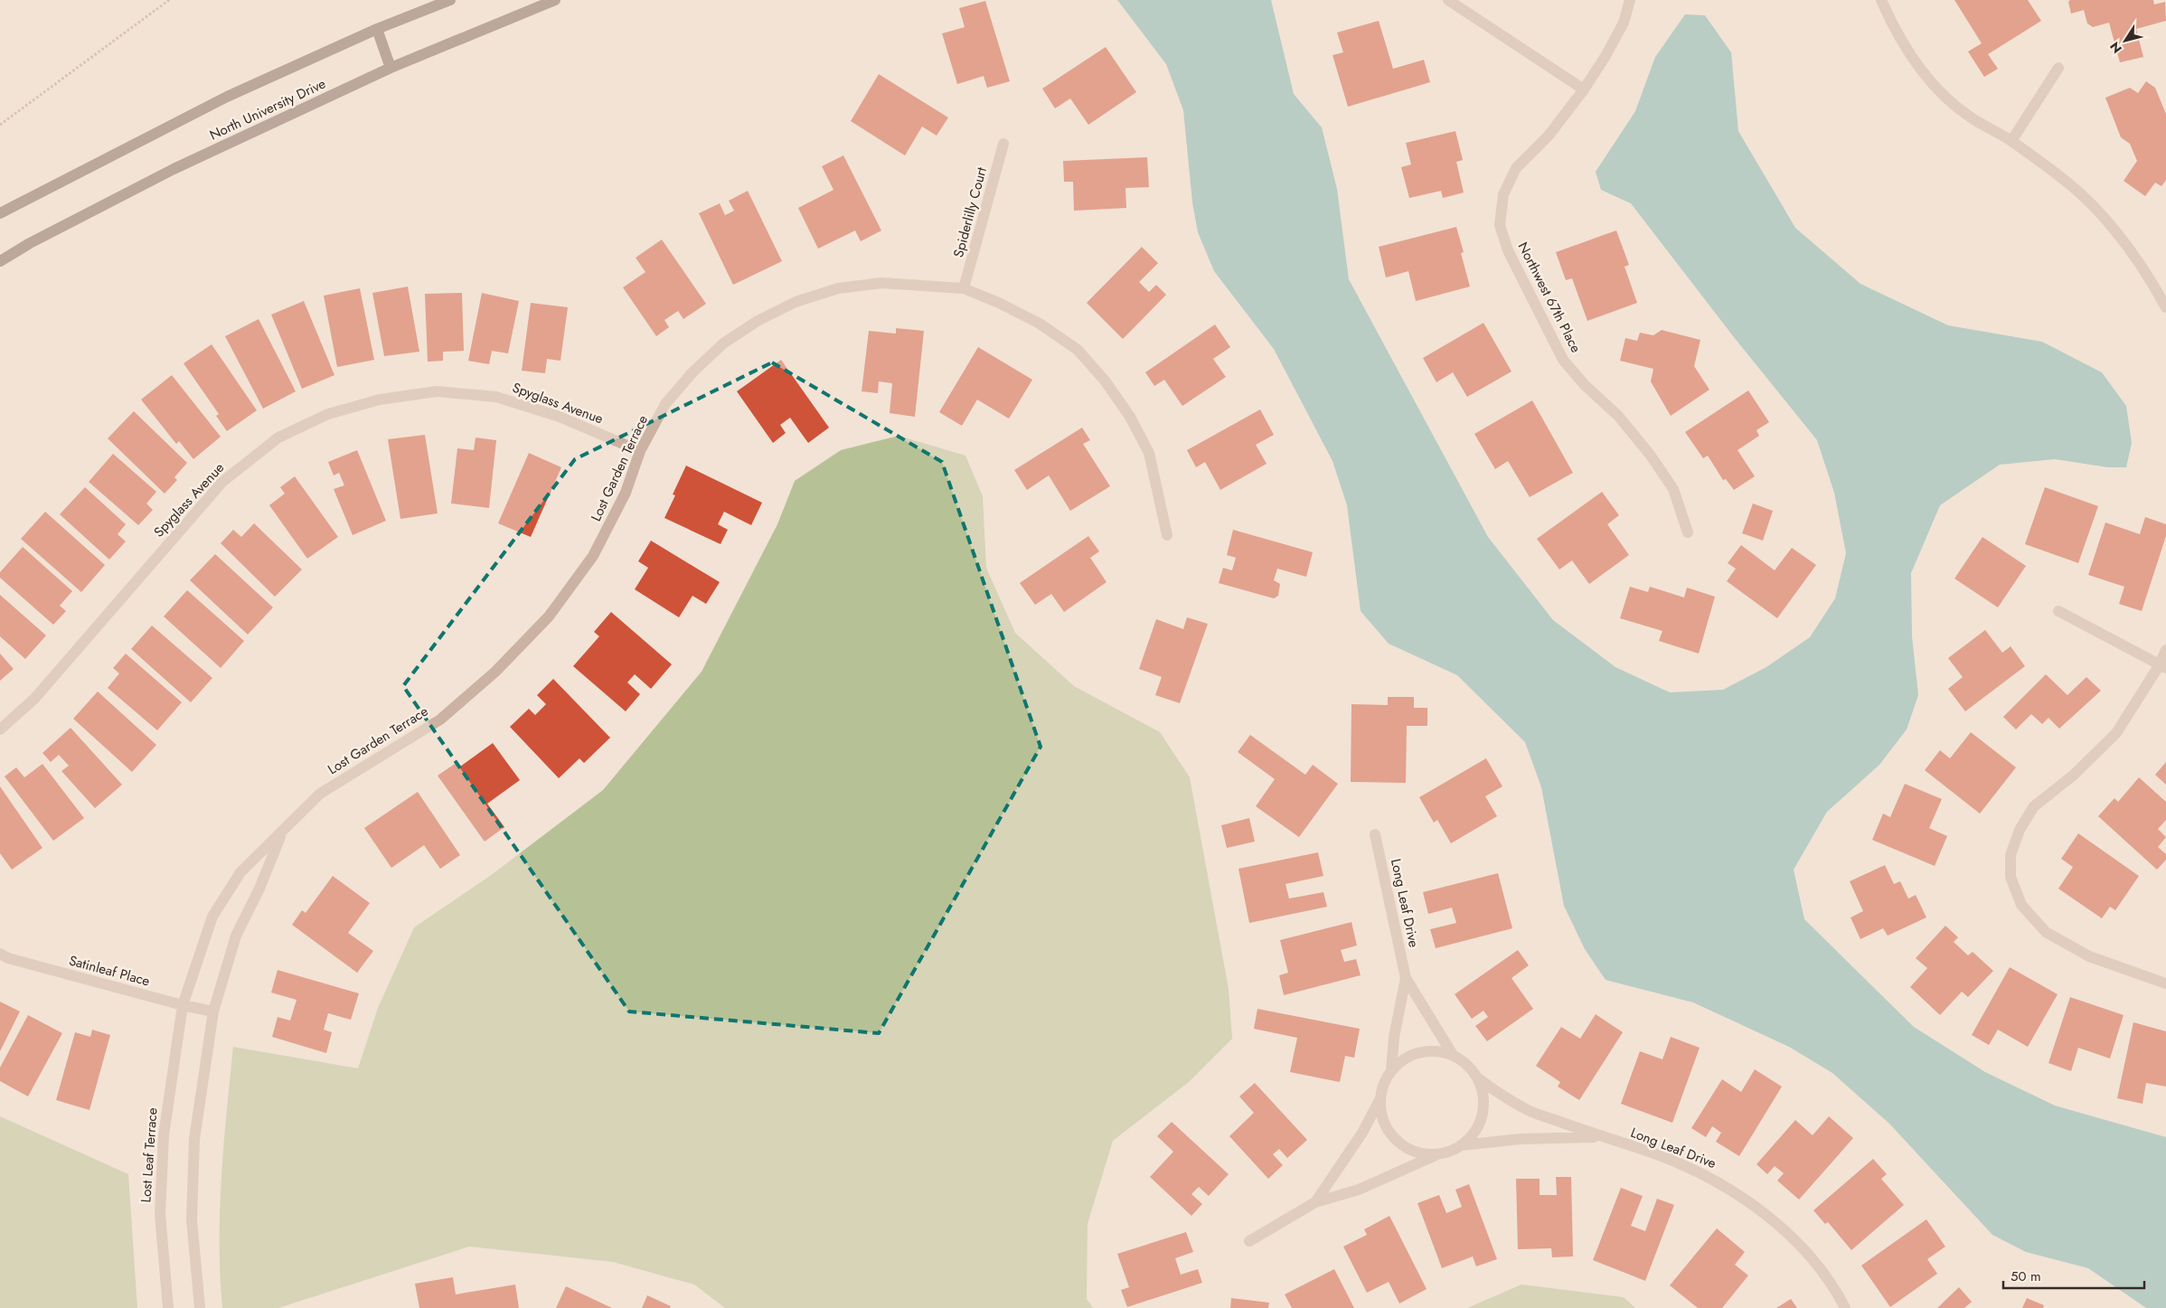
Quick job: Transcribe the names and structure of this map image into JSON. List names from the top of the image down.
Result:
{
  "streets": {
    "main road": ["North University Drive"],
    "street": [
      "Spiderlilly Court",
      "Northwest 67th Place",
      "Spyglass Avenue",
      "Lost Garden Terrace",
      "Long Leaf Drive",
      "Satinleaf Place",
      "Lost Leaf Terrace"
    ]
  },
  "crossings": [
    ["Spiderlilly Court", "Lost Garden Terrace"],
    ["Spyglass Avenue", "Lost Garden Terrace"],
    ["Lost Garden Terrace", "Satinleaf Place"],
    ["Lost Garden Terrace", "Lost Leaf Terrace"],
    ["Satinleaf Place", "Lost Leaf Terrace"]
  ],
  "scale_bar": "50 m",
  "north": "bottom left"
}
